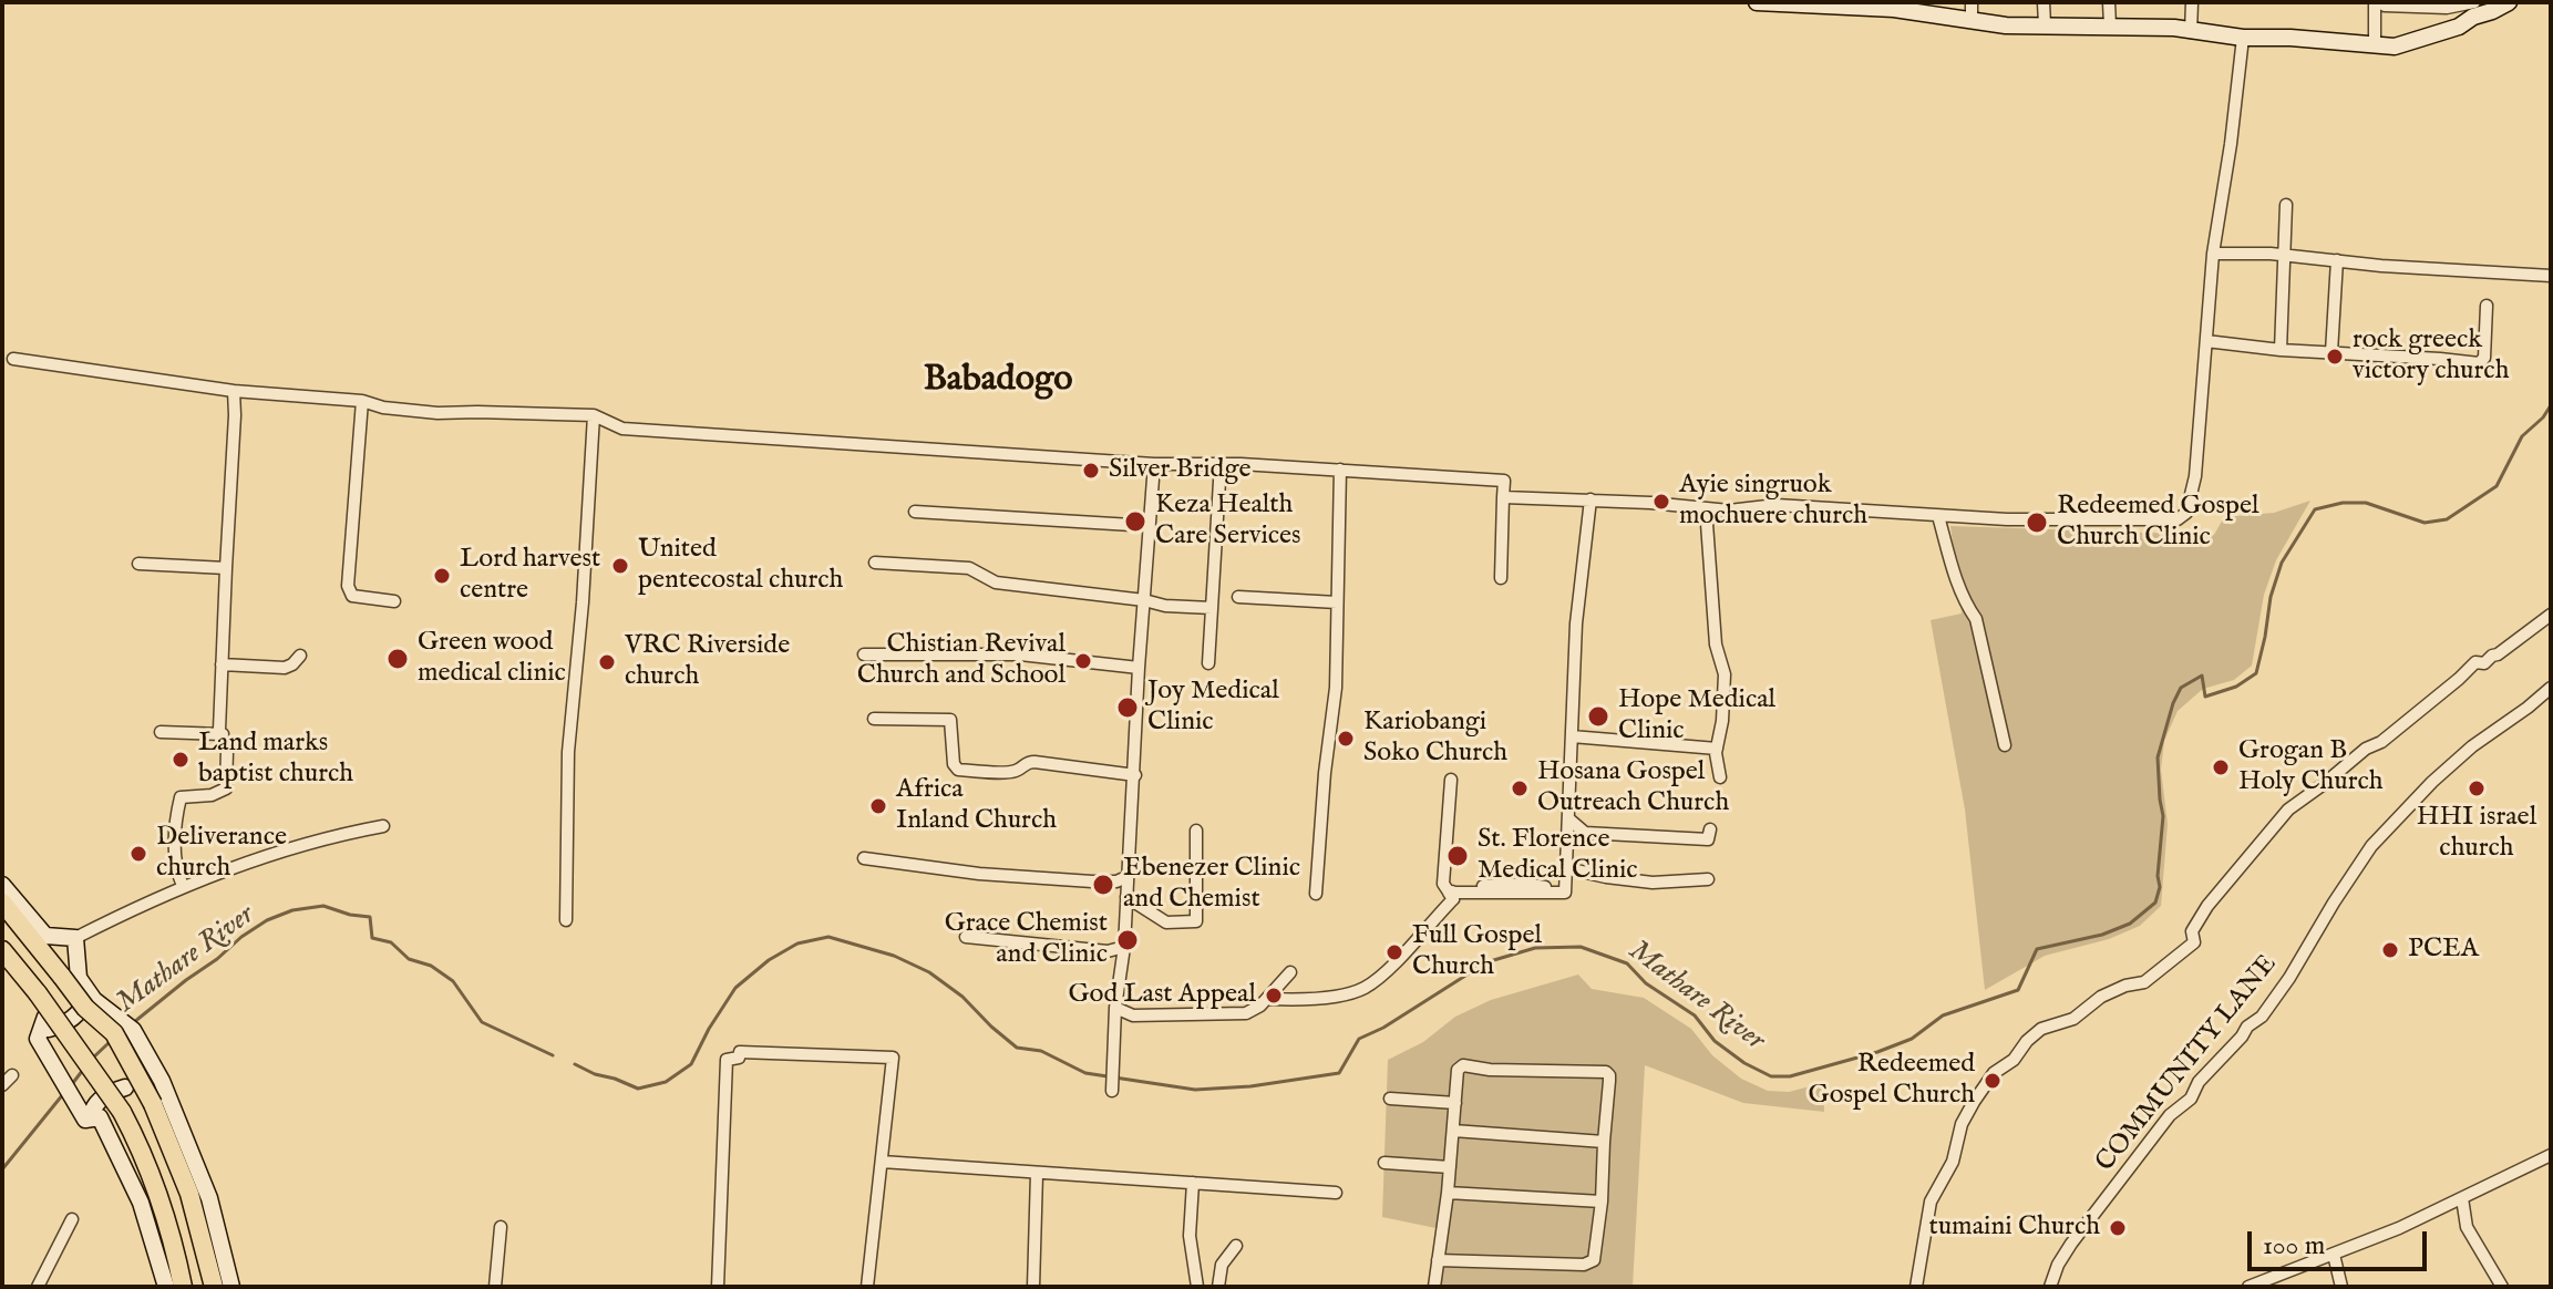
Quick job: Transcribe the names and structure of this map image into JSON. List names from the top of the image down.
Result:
{
  "streets": {
    "street": ["COMMUNITY LANE"]
  },
  "districts": ["Babadogo"],
  "water": ["Mathare River"],
  "places": [
    "rock greeck victory church",
    "Silver Bridge",
    "Ayie singruok mochuere church",
    "Keza Health Care Services",
    "Redeemed Gospel Church Clinic",
    "United pentecostal church",
    "Lord harvest centre",
    "Green wood medical clinic",
    "Chistian Revival Church and School",
    "VRC Riverside church",
    "Joy Medical Clinic",
    "Hope Medical Clinic",
    "Kariobangi Soko Church",
    "Land marks baptist church",
    "Grogan B Holy Church",
    "Hosana Gospel Outreach Church",
    "HHI israel church",
    "Africa Inland Church",
    "Deliverance church",
    "St. Florence Medical Clinic",
    "Ebenezer Clinic and Chemist",
    "Grace Chemist and Clinic",
    "PCEA",
    "Full Gospel Church",
    "God Last Appeal",
    "Redeemed Gospel Church",
    "tumaini Church"
  ],
  "scale_bar": "100 m"
}
